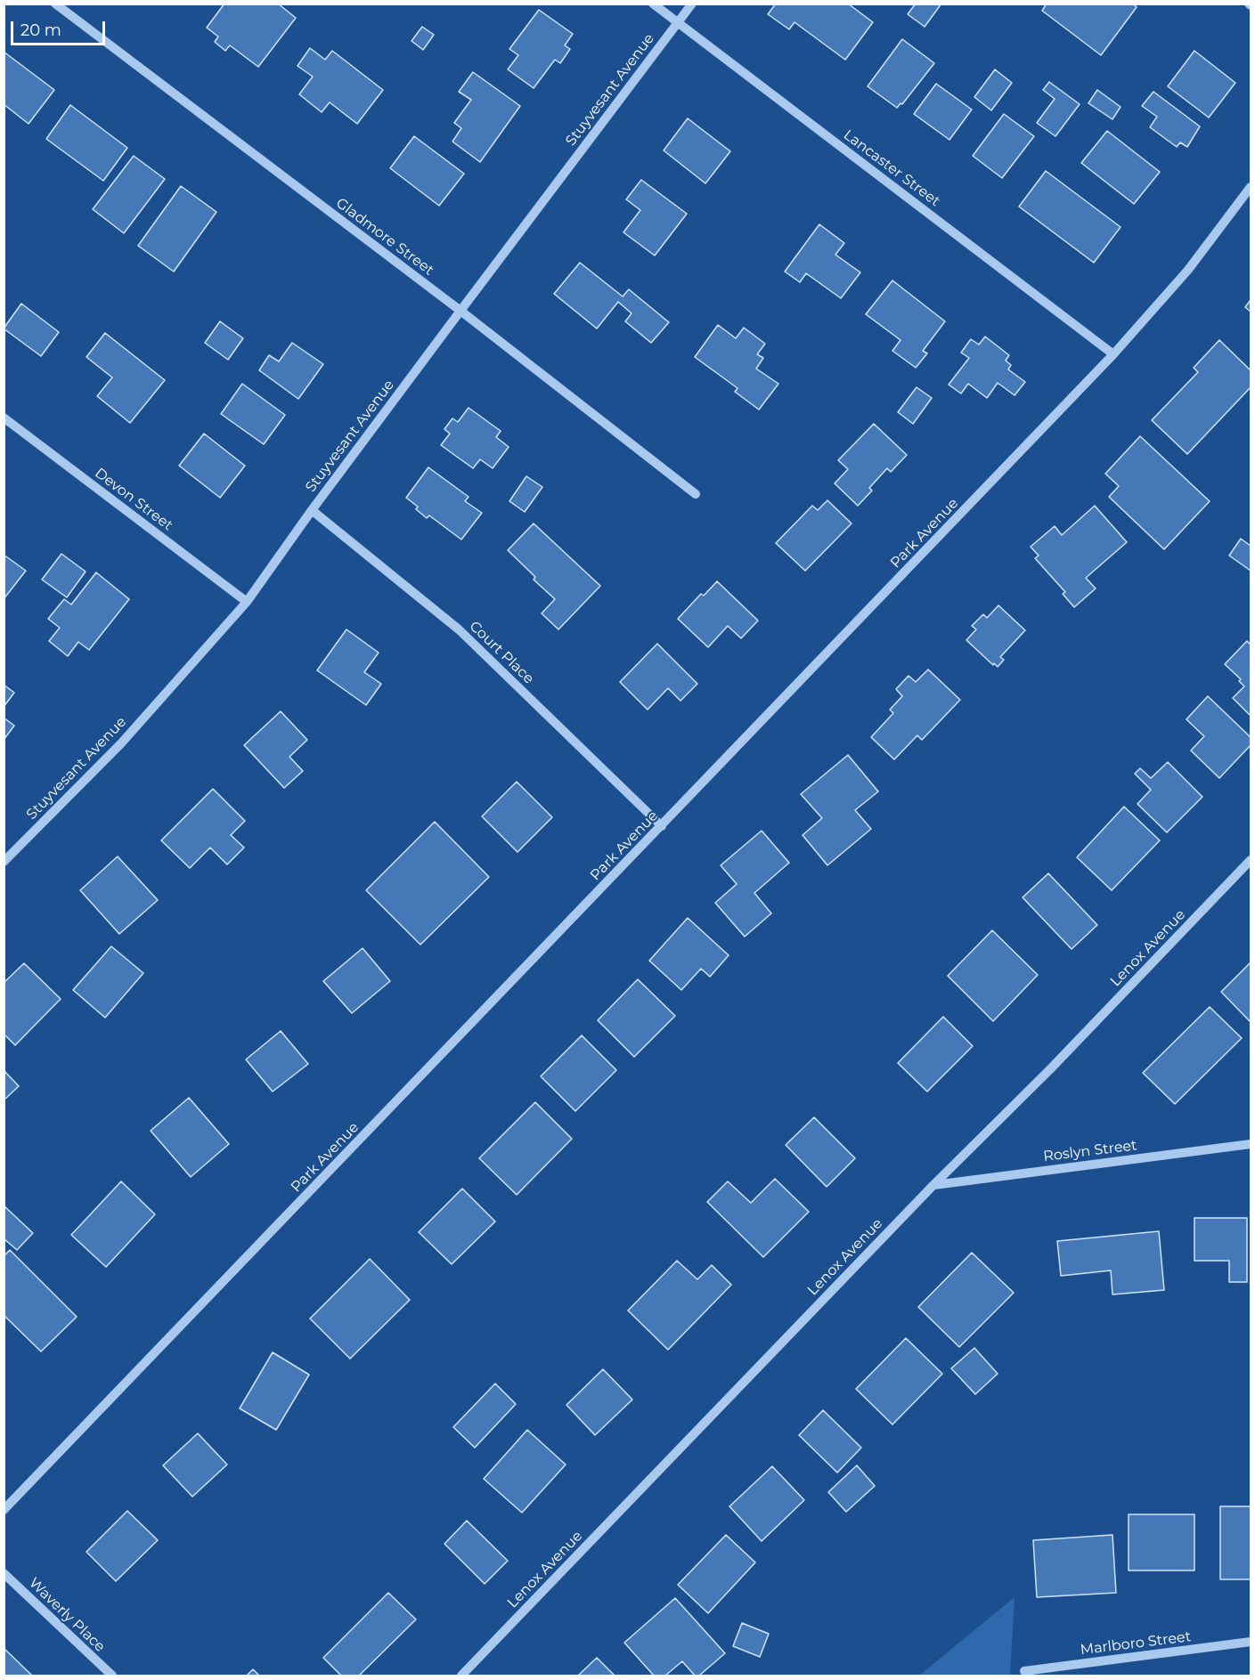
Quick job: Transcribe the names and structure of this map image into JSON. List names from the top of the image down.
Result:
{
  "streets": {
    "street": [
      "Stuyvesant Avenue",
      "Lancaster Street",
      "Gladmore Street",
      "Devon Street",
      "Park Avenue",
      "Court Place",
      "Lenox Avenue",
      "Roslyn Street",
      "Waverly Place",
      "Marlboro Street"
    ]
  },
  "crossings": [
    ["Stuyvesant Avenue", "Lancaster Street"],
    ["Stuyvesant Avenue", "Gladmore Street"],
    ["Stuyvesant Avenue", "Devon Street"],
    ["Stuyvesant Avenue", "Court Place"],
    ["Lancaster Street", "Park Avenue"],
    ["Park Avenue", "Court Place"],
    ["Lenox Avenue", "Roslyn Street"]
  ],
  "scale_bar": "20 m"
}
